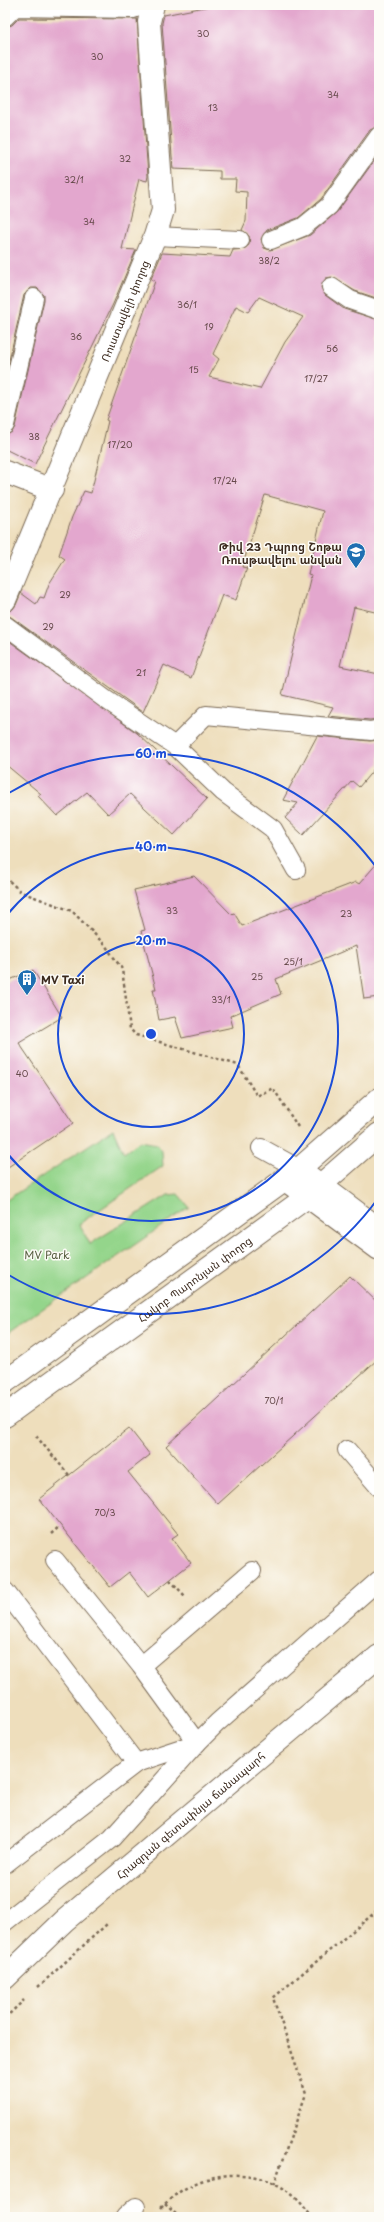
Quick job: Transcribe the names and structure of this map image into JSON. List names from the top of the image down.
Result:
{
  "streets": {
    "street": ["Ռուստավելի փողոց", "Հակոբ Պարոնյան փողոց", "Հրազդան գետափնյա ճանապարհ"]
  },
  "parks": ["MV Park"],
  "places": {
    "school or university": ["Թիվ 23 Դպրոց Շոթա Ռուսթավելու անվան"],
    "building": ["MV Taxi"]
  },
  "house_numbers": [
    "30",
    "30",
    "34",
    "13",
    "32",
    "32/1",
    "34",
    "38/2",
    "36/1",
    "19",
    "36",
    "56",
    "15",
    "17/27",
    "38",
    "17/20",
    "17/24",
    "29",
    "29",
    "21",
    "33",
    "23",
    "25/1",
    "25",
    "33/1",
    "40",
    "70/1",
    "70/3"
  ],
  "rings": ["60 m", "40 m", "20 m"]
}
